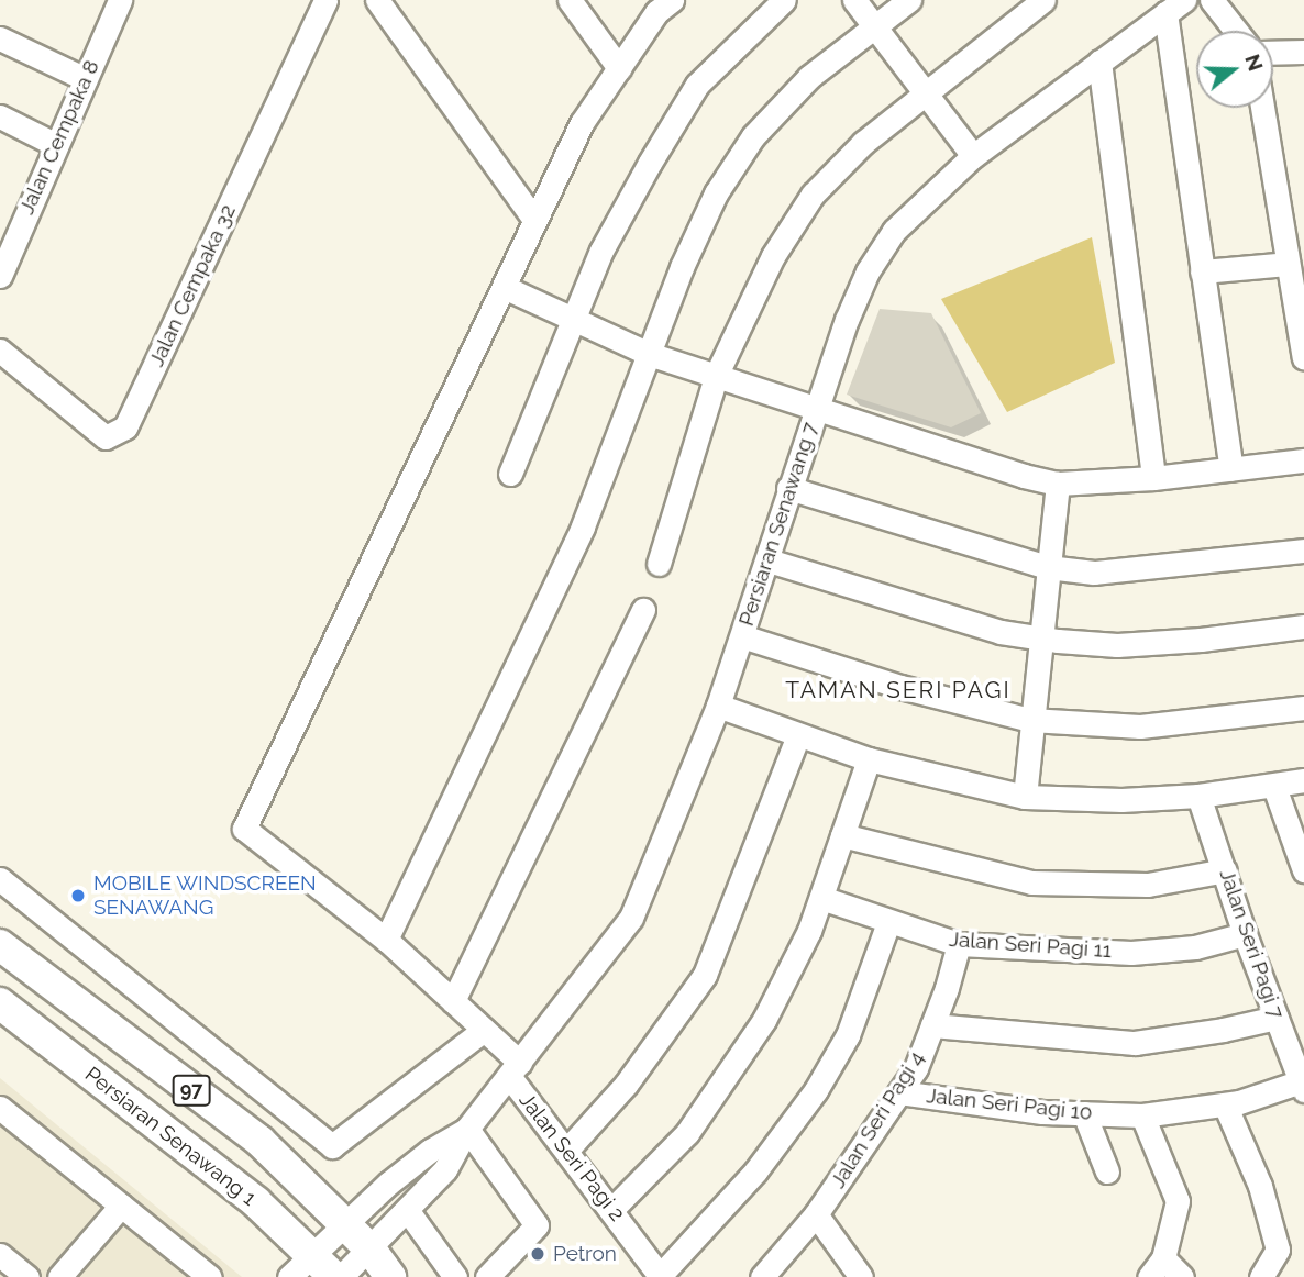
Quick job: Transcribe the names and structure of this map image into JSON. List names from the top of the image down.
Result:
{
  "streets": {
    "main road": ["97", "Persiaran Senawang 1"],
    "street": [
      "Jalan Cempaka 8",
      "Jalan Cempaka 32",
      "Persiaran Senawang 7",
      "Jalan Seri Pagi 7",
      "Jalan Seri Pagi 11",
      "Jalan Seri Pagi 10",
      "Jalan Seri Pagi 4",
      "Jalan Seri Pagi 2"
    ]
  },
  "crossings": [
    ["Persiaran Senawang 7", "Jalan Seri Pagi 2"],
    ["Jalan Seri Pagi 7", "Jalan Seri Pagi 11"],
    ["Jalan Seri Pagi 7", "Jalan Seri Pagi 10"],
    ["Jalan Seri Pagi 11", "Jalan Seri Pagi 4"],
    ["Jalan Seri Pagi 10", "Jalan Seri Pagi 4"]
  ],
  "districts": ["TAMAN SERI PAGI"],
  "places": ["MOBILE WINDSCREEN SENAWANG", "Petron"],
  "north": "right"
}
